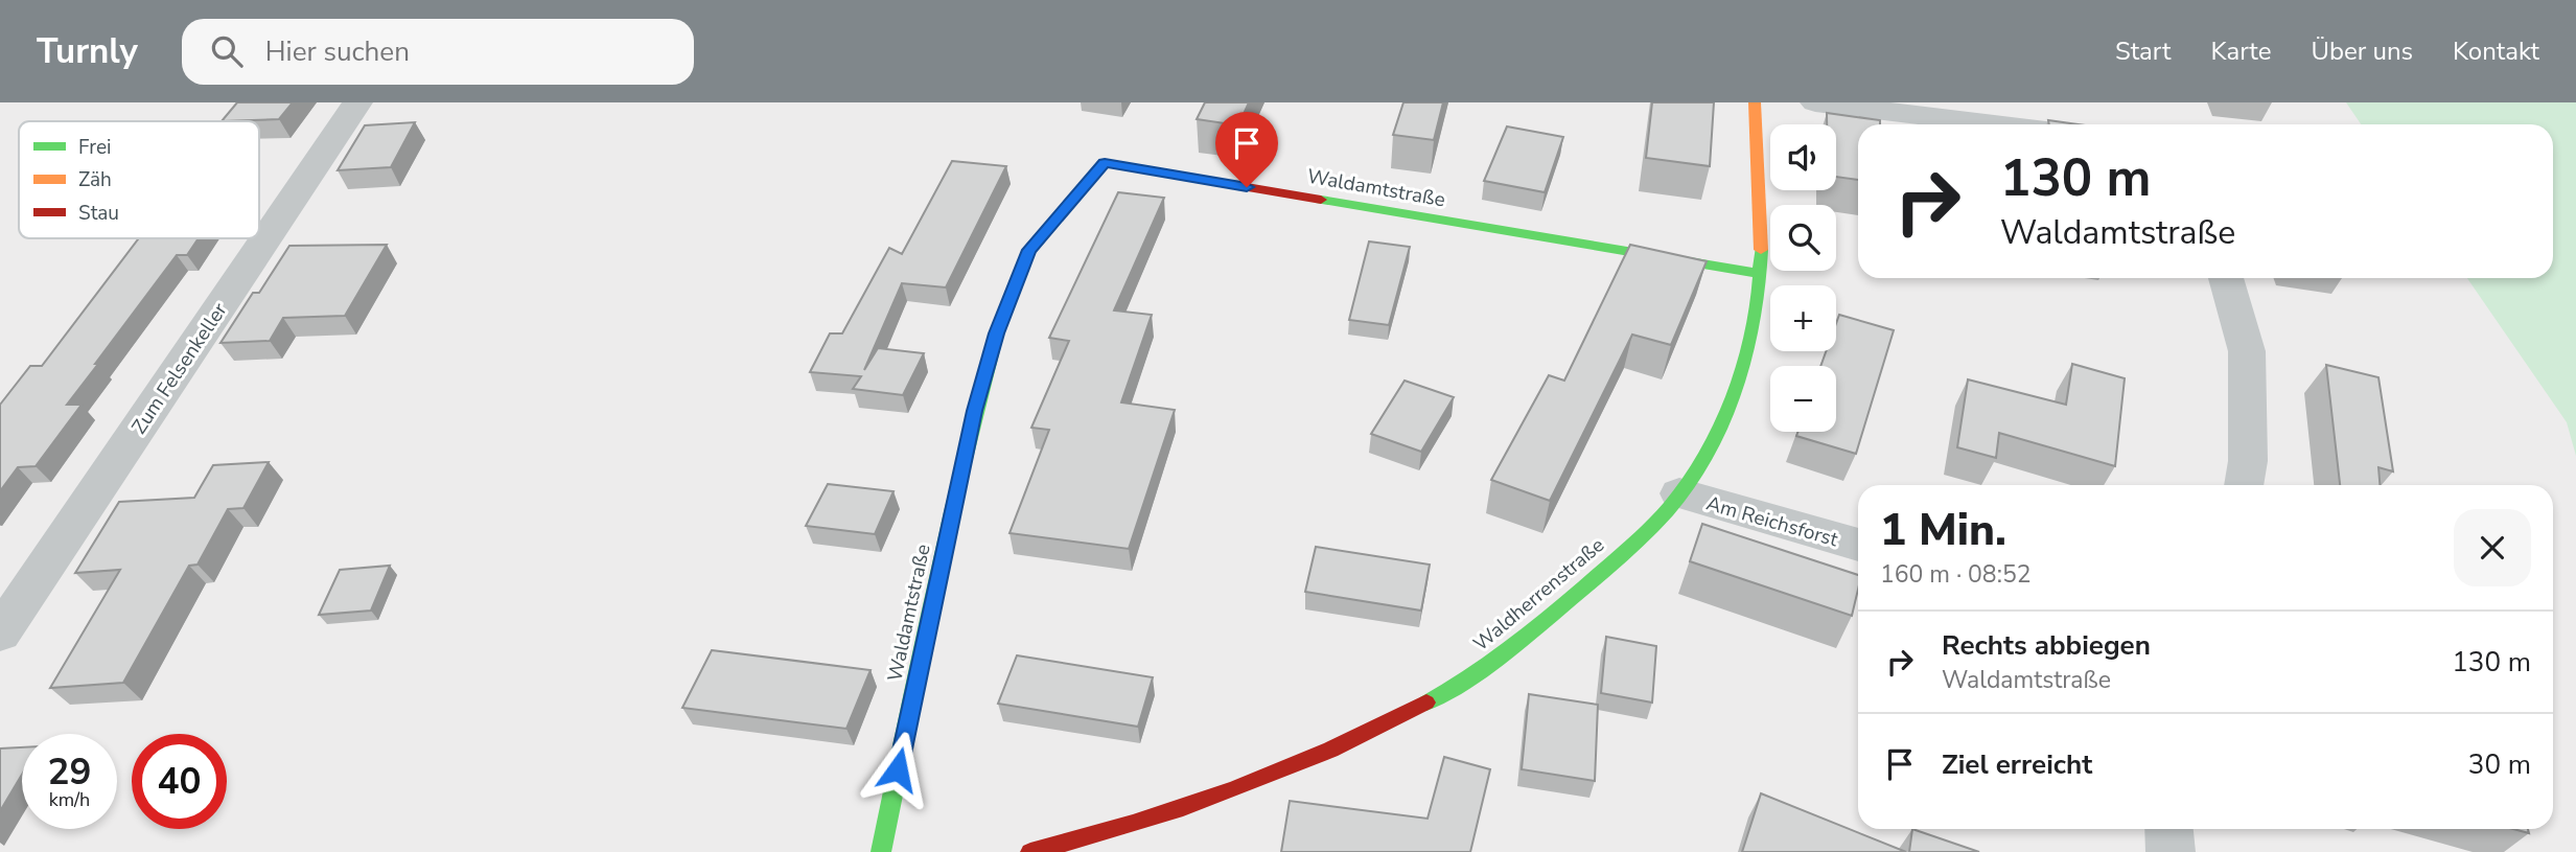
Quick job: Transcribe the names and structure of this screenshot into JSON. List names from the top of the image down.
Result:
{
  "streets": {
    "street": [
      "Waldamtstraße",
      "Zum Felsenkeller",
      "Am Reichsforst",
      "Waldherrenstraße"
    ]
  },
  "crossings": [
    ["Waldamtstraße", "Waldherrenstraße"],
    ["Am Reichsforst", "Waldherrenstraße"]
  ],
  "legend": ["Frei", "Zäh", "Stau"],
  "page": {
    "header": "Turnly",
    "search": "Hier suchen",
    "nav": [
      "Start",
      "Karte",
      "Über uns",
      "Kontakt"
    ],
    "map_buttons": ["+", "−"],
    "turn": ["130 m", "Waldamtstraße"],
    "heading": ["1 Min.", "160 m · 08:52"],
    "list": [
      {
        "name": "Rechts abbiegen",
        "note": "Waldamtstraße",
        "value": "130 m"
      },
      {
        "name": "Ziel erreicht",
        "value": "30 m"
      }
    ],
    "speed": "29 km/h",
    "limit": "40"
  }
}
